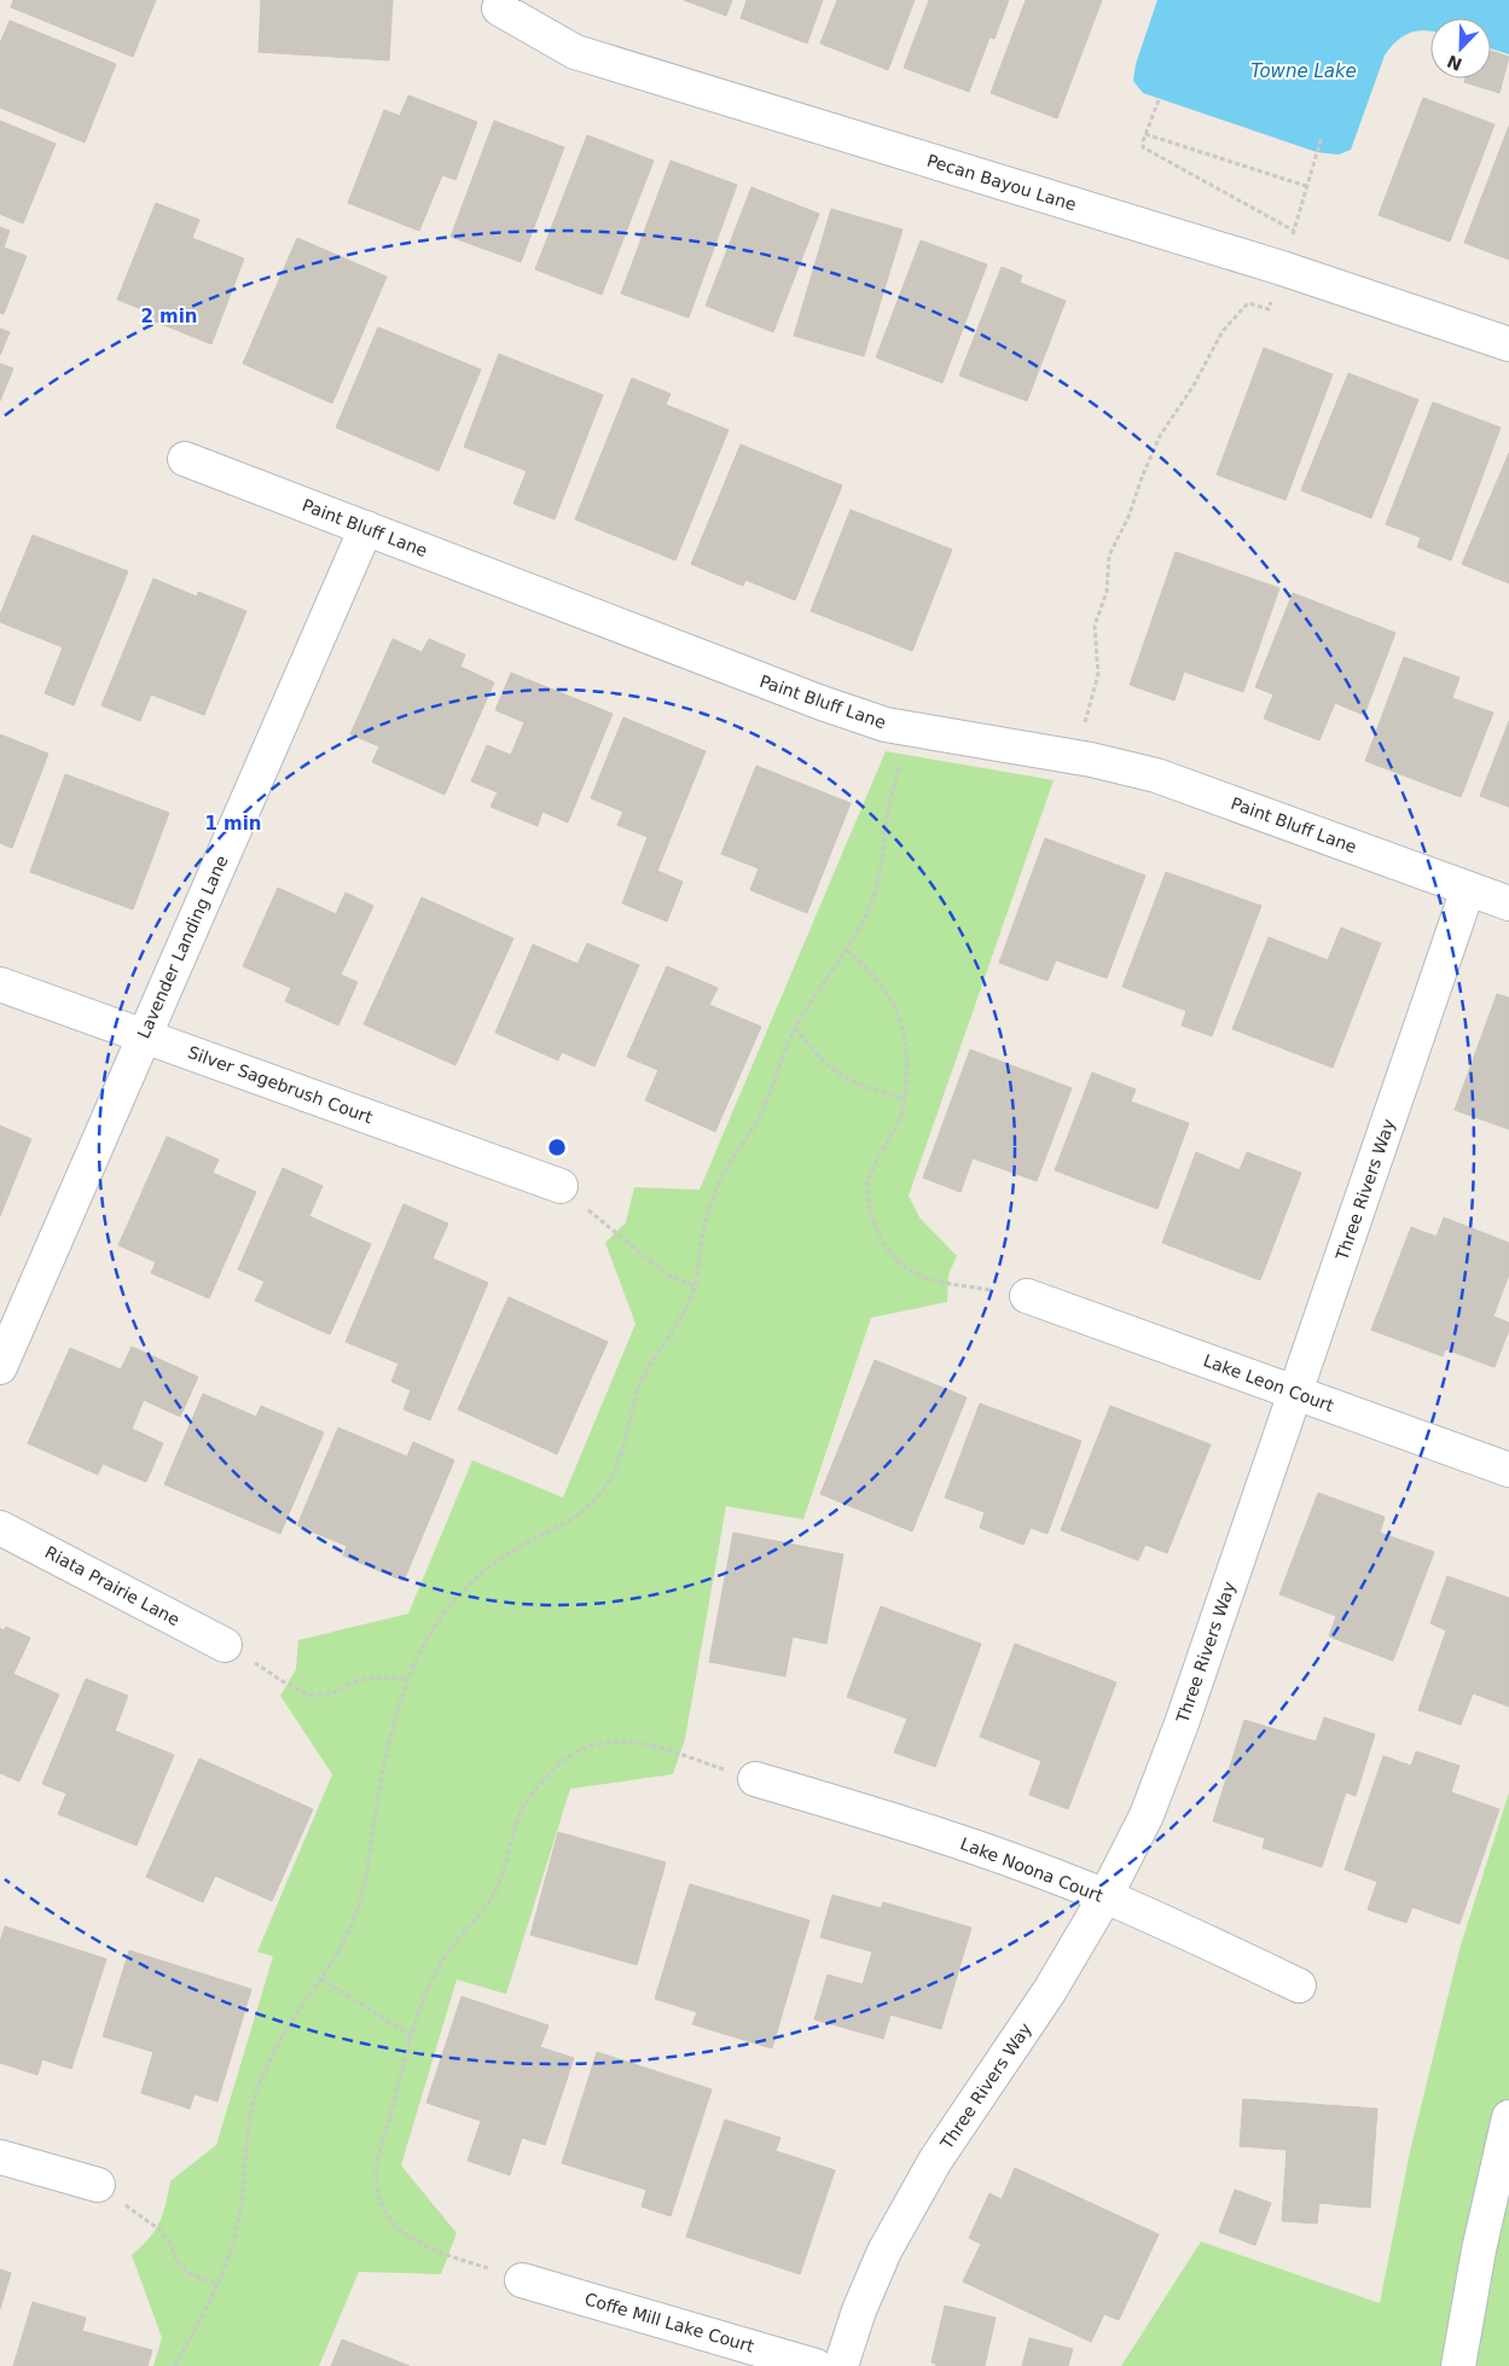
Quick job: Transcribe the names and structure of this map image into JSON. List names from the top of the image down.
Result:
{
  "streets": {
    "street": [
      "Pecan Bayou Lane",
      "Paint Bluff Lane",
      "Lavender Landing Lane",
      "Silver Sagebrush Court",
      "Three Rivers Way",
      "Lake Leon Court",
      "Riata Prairie Lane",
      "Lake Noona Court",
      "Coffe Mill Lake Court"
    ]
  },
  "crossings": [
    ["Paint Bluff Lane", "Lavender Landing Lane"],
    ["Paint Bluff Lane", "Three Rivers Way"],
    ["Lavender Landing Lane", "Silver Sagebrush Court"],
    ["Three Rivers Way", "Lake Leon Court"],
    ["Three Rivers Way", "Lake Noona Court"]
  ],
  "water": ["Towne Lake"],
  "north": "bottom left",
  "rings": ["2 min", "1 min"]
}
